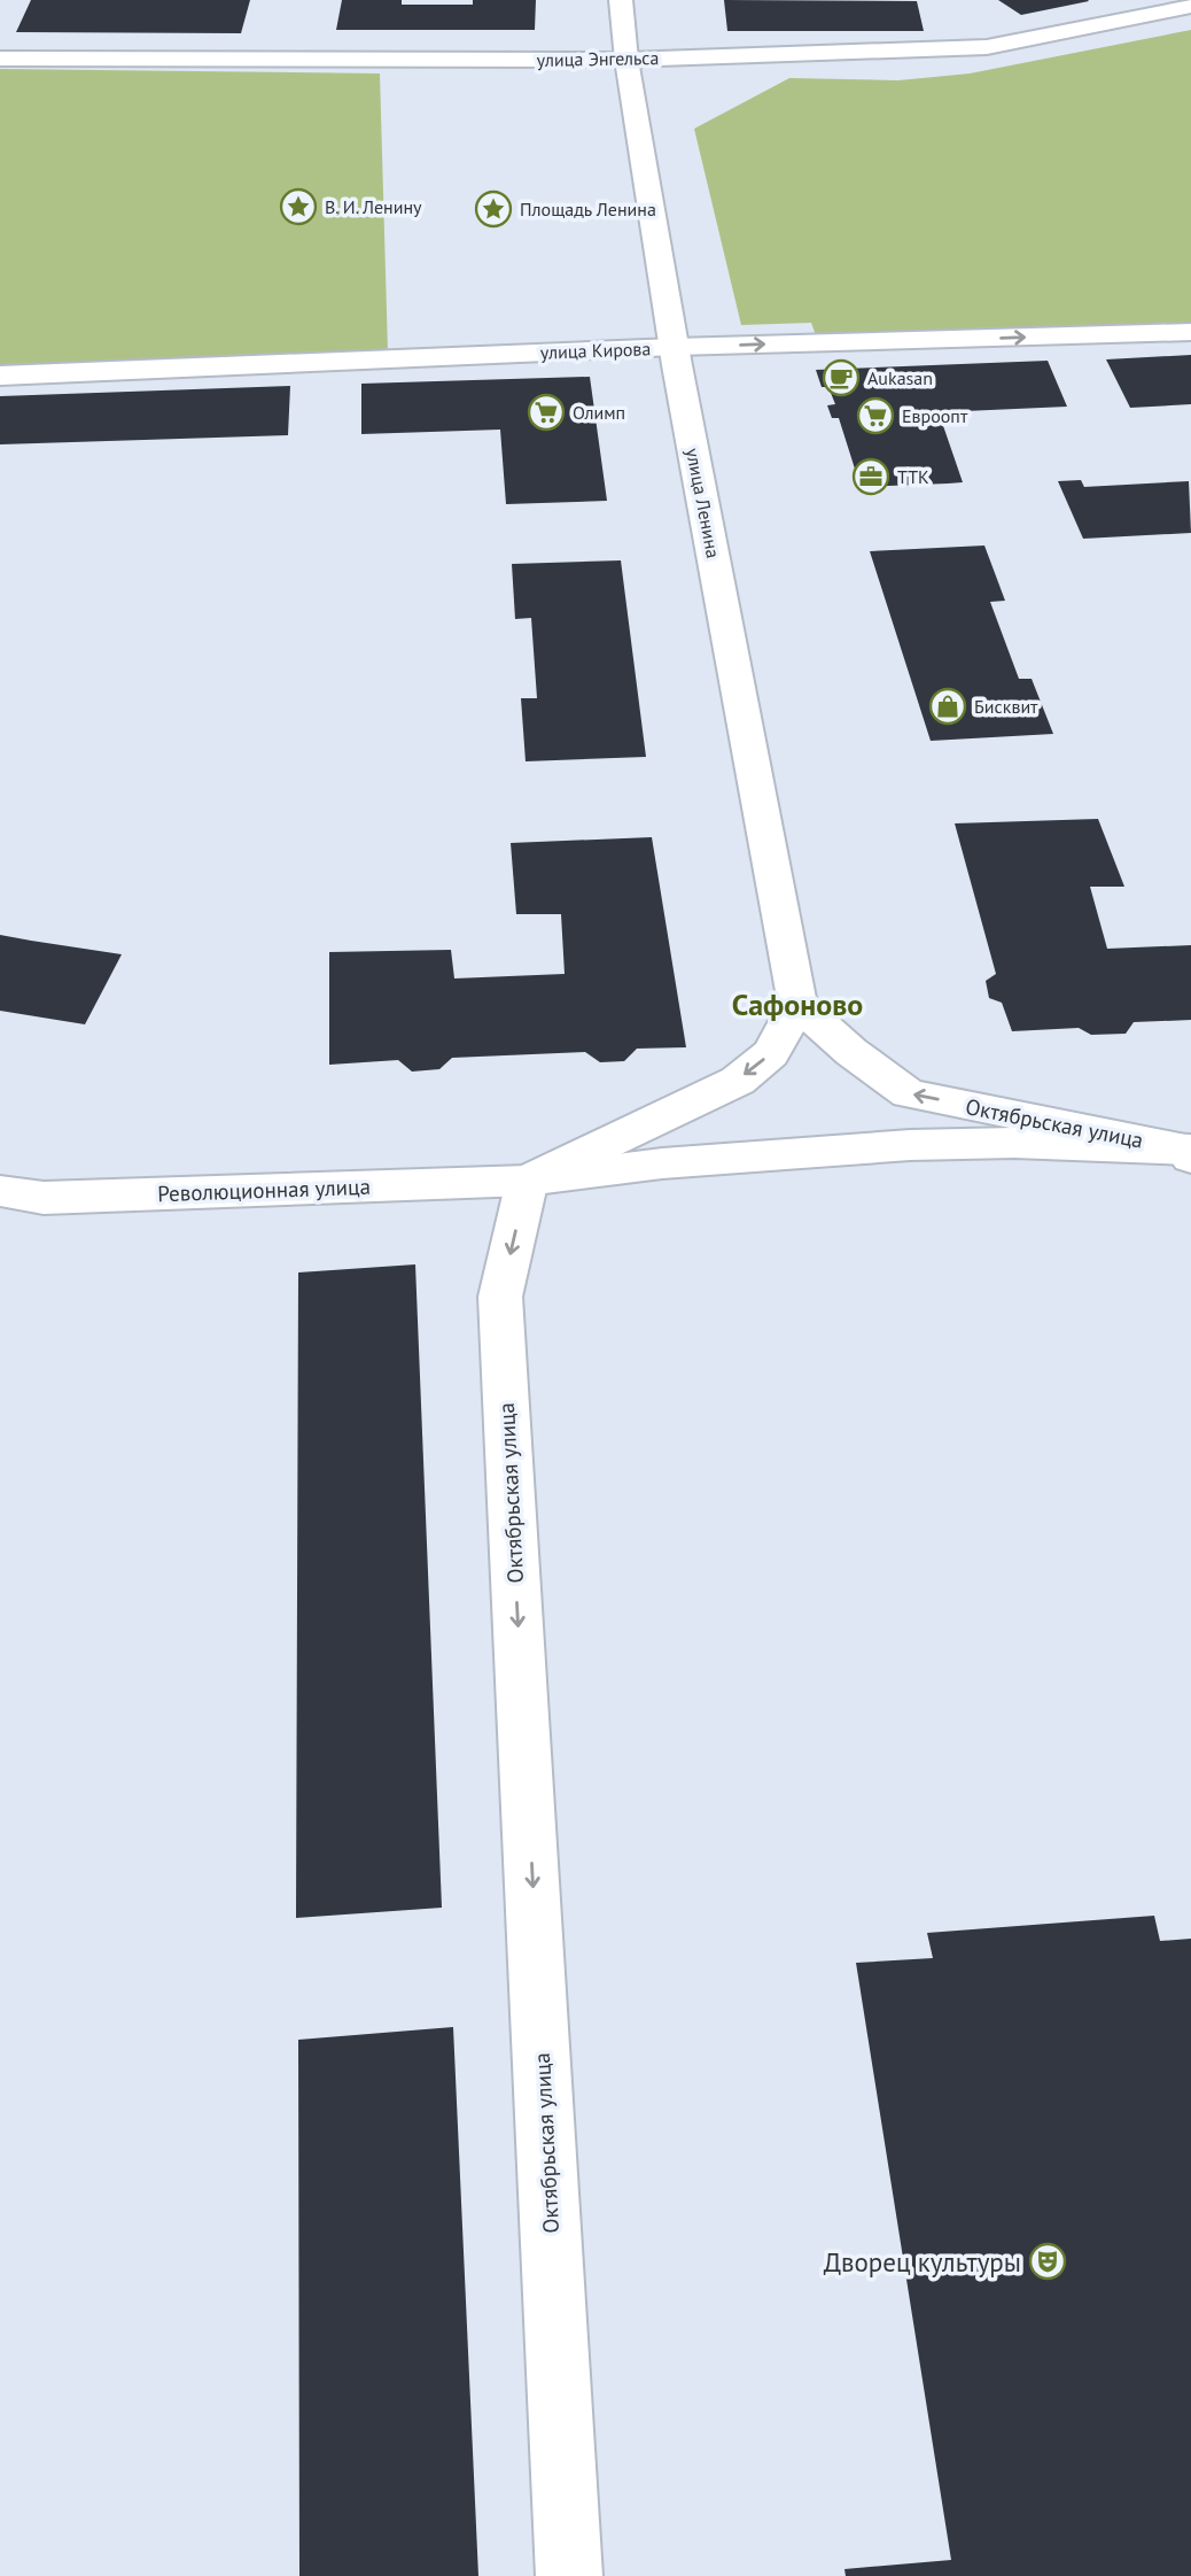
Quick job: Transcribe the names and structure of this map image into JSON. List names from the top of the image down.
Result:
{
  "streets": {
    "street": [
      "улица Энгельса",
      "улица Кирова",
      "улица Ленина",
      "Октябрьская улица",
      "Революционная улица"
    ]
  },
  "crossings": [
    ["улица Энгельса", "улица Ленина"],
    ["улица Кирова", "улица Ленина"],
    ["улица Ленина", "Октябрьская улица"],
    ["Октябрьская улица", "Революционная улица"]
  ],
  "one_way": ["улица Кирова"],
  "districts": ["Сафоново"],
  "places": {
    "place": ["В. И. Ленину", "Площадь Ленина"],
    "cafe": ["Aukasan"],
    "supermarket": ["Олимп", "Евроопт"],
    "office": ["ТТК"],
    "shop": ["Бисквит"],
    "theatre": ["Дворец культуры"]
  }
}
